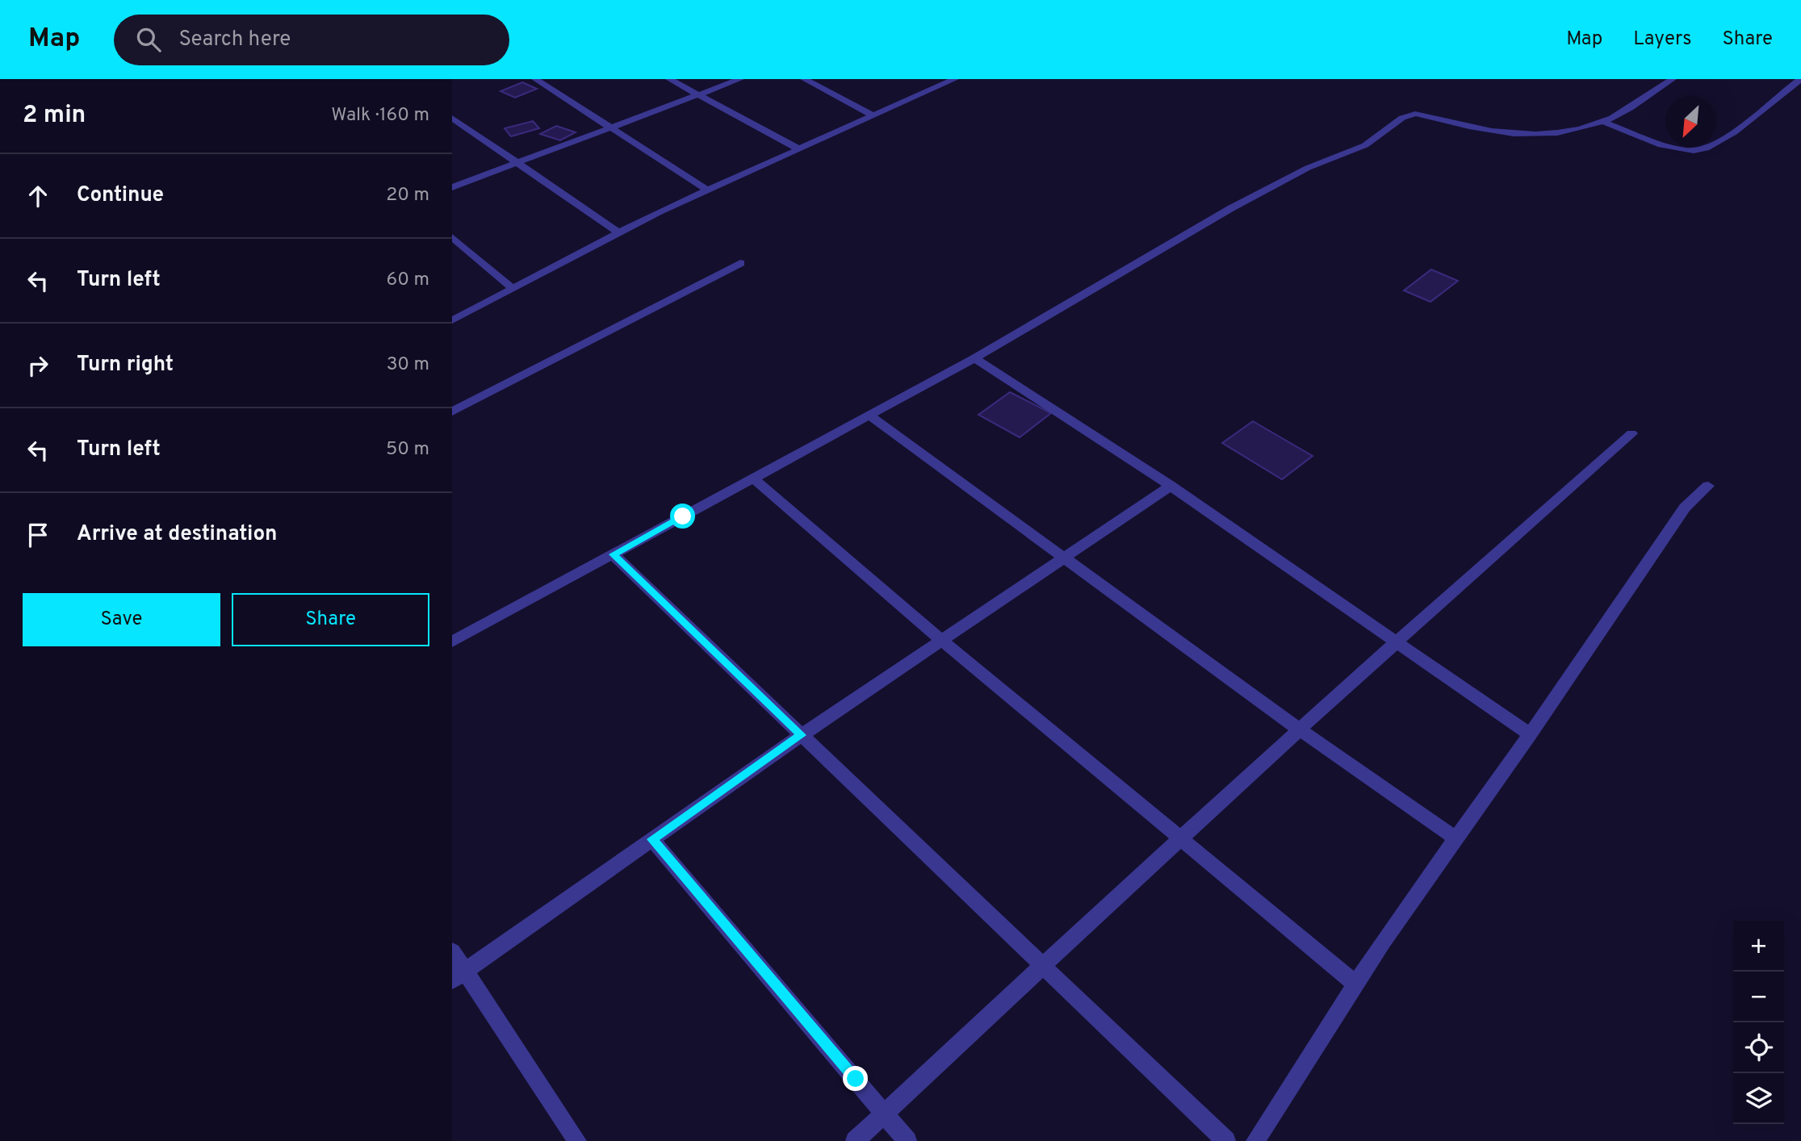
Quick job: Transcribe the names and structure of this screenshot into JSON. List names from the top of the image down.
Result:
{
  "north": "bottom left",
  "page": {
    "header": "Map",
    "search": "Search here",
    "nav": ["Map", "Layers", "Share"],
    "heading": ["2 min", "Walk · 160 m"],
    "list": [
      ["Continue", "20 m"],
      ["Turn left", "60 m"],
      ["Turn right", "30 m"],
      ["Turn left", "50 m"],
      "Arrive at destination"
    ],
    "buttons": ["Save", "Share"],
    "map_buttons": ["+", "−"]
  }
}
